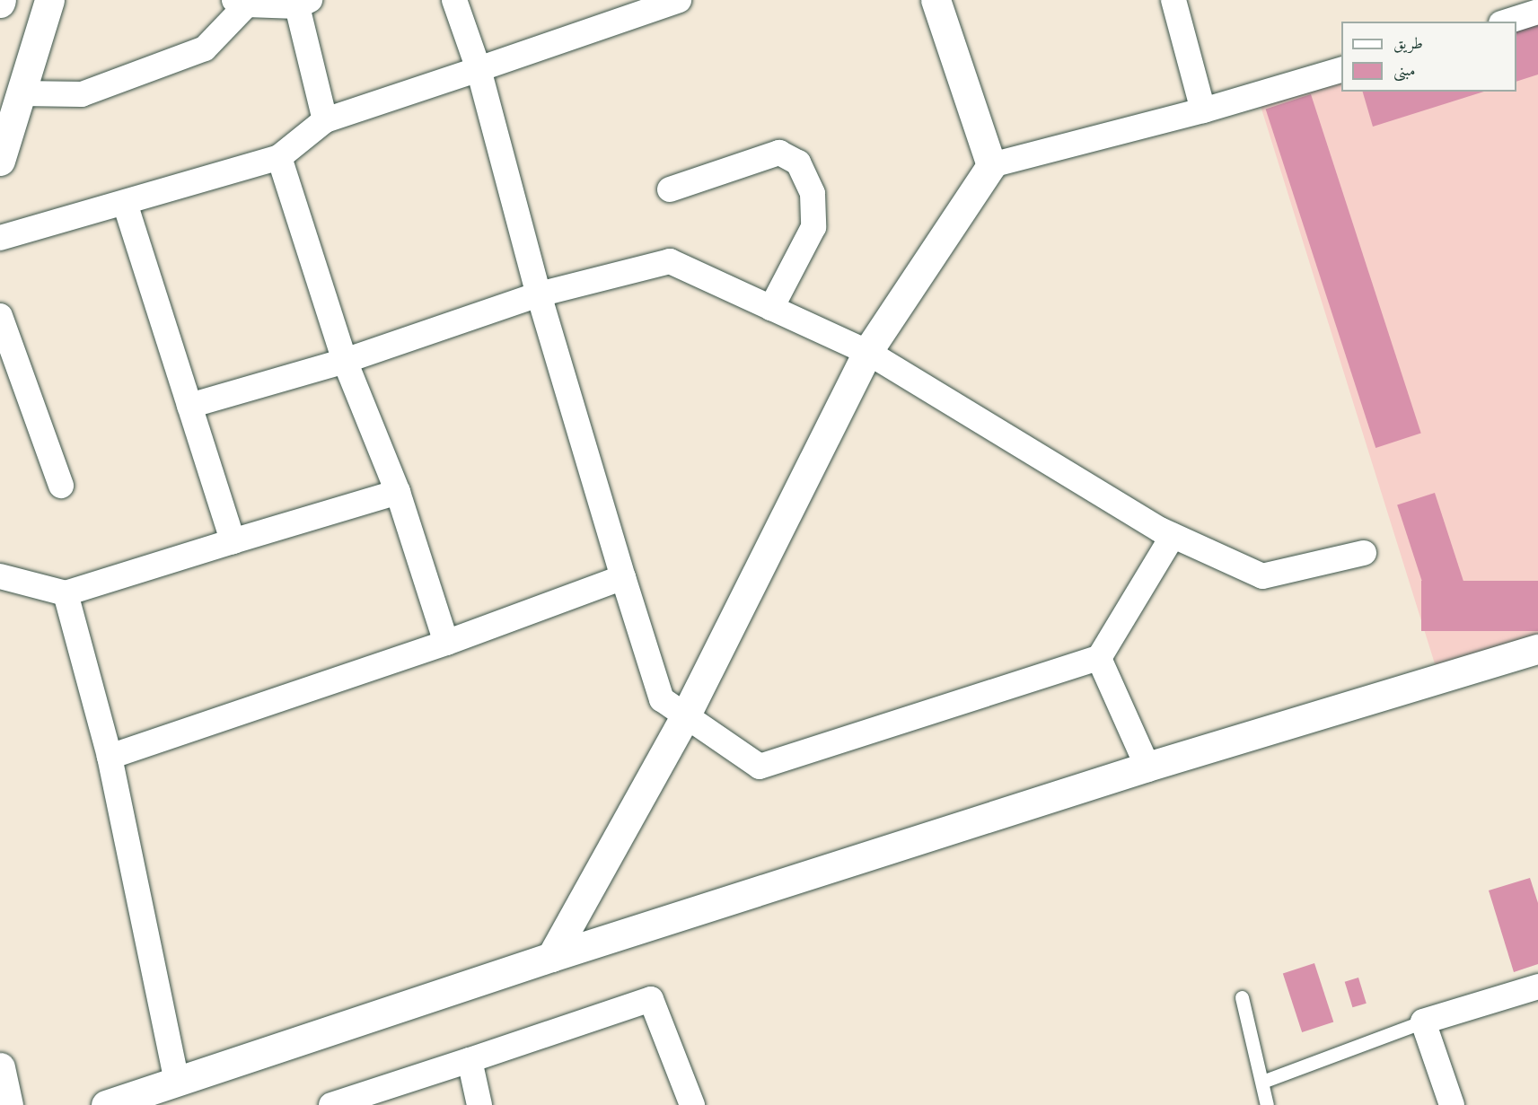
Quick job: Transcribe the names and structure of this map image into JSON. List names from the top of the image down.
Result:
{
  "legend": ["طريق", "مبنى"]
}
